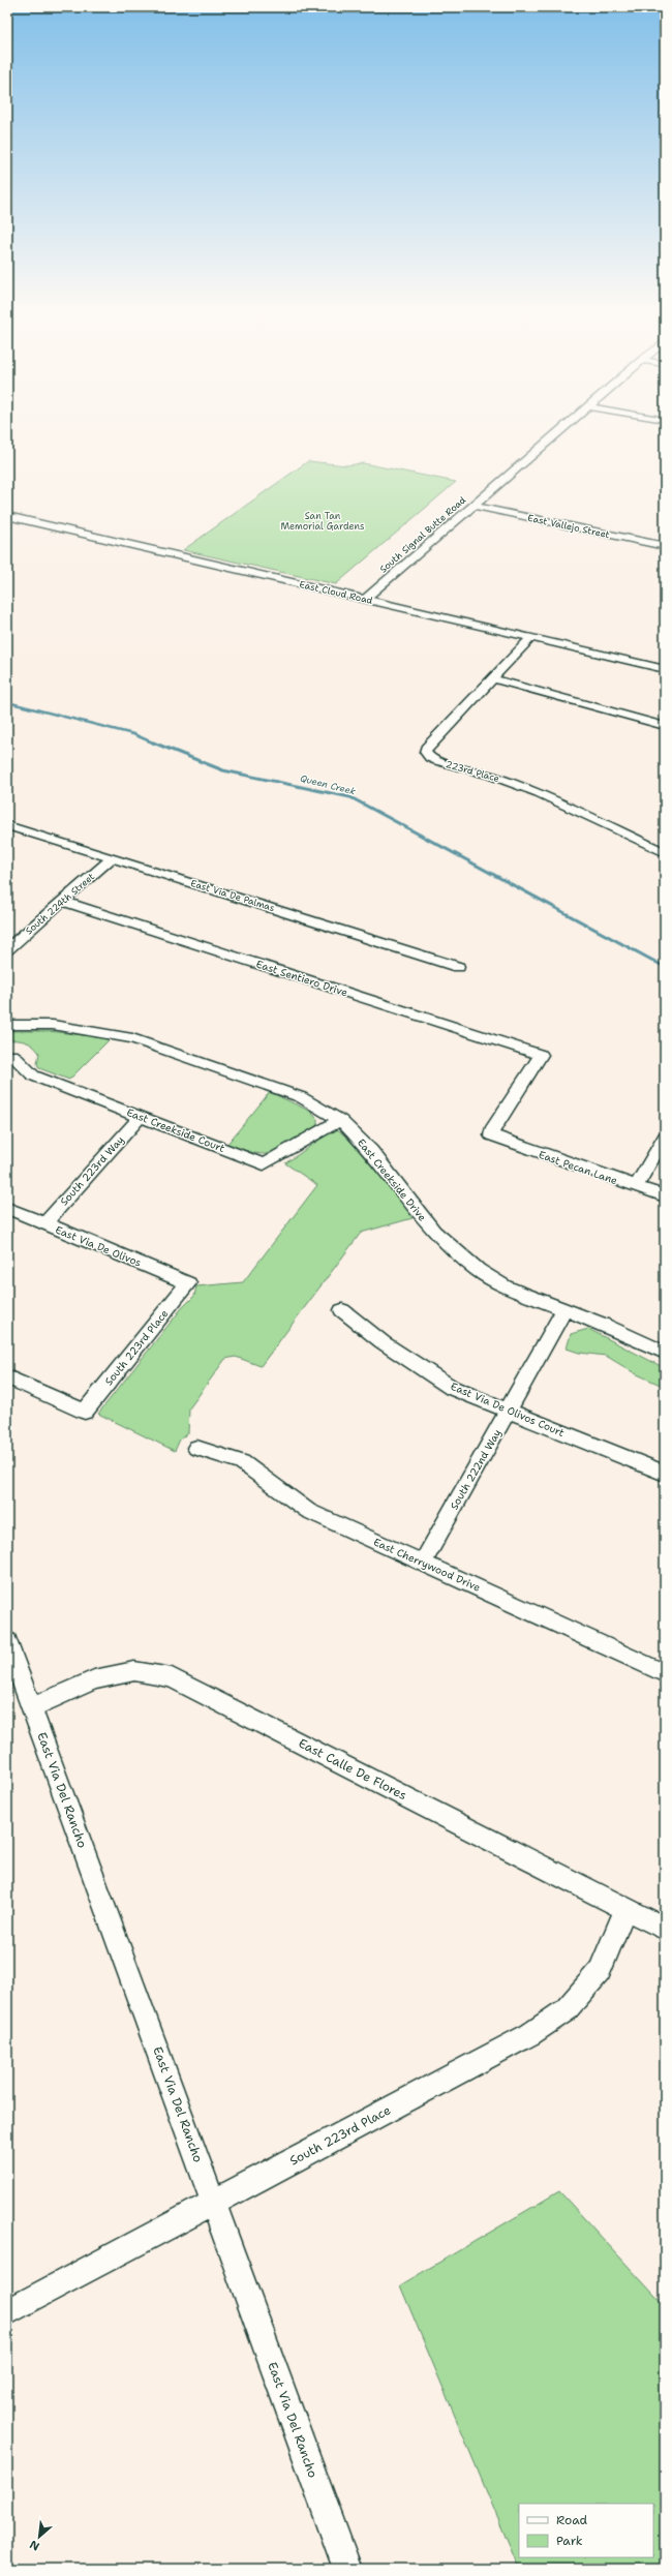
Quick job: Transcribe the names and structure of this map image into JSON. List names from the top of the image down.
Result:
{
  "streets": {
    "street": [
      "East Vallejo Street",
      "South Signal Butte Road",
      "East Cloud Road",
      "223rd Place",
      "East Via De Palmas",
      "South 224th Street",
      "East Sentiero Drive",
      "East Creekside Court",
      "East Pecan Lane",
      "South 223rd Way",
      "East Creekside Drive",
      "East Via De Olivos",
      "South 223rd Place",
      "East Via De Olivos Court",
      "South 222nd Way",
      "East Cherrywood Drive",
      "East Calle De Flores",
      "East Via Del Rancho"
    ]
  },
  "crossings": [
    ["East Vallejo Street", "South Signal Butte Road"],
    ["South Signal Butte Road", "East Cloud Road"],
    ["East Cloud Road", "223rd Place"],
    ["East Via De Palmas", "South 224th Street"],
    ["South 224th Street", "East Sentiero Drive"],
    ["East Sentiero Drive", "East Pecan Lane"],
    ["East Creekside Court", "South 223rd Way"],
    ["East Creekside Court", "East Creekside Drive"],
    ["South 223rd Way", "East Via De Olivos"],
    ["East Creekside Drive", "South 222nd Way"],
    ["East Via De Olivos", "South 223rd Place"],
    ["South 223rd Place", "East Calle De Flores"],
    ["South 223rd Place", "East Via Del Rancho"],
    ["East Via De Olivos Court", "South 222nd Way"],
    ["South 222nd Way", "East Cherrywood Drive"],
    ["East Calle De Flores", "East Via Del Rancho"]
  ],
  "water": ["Queen Creek"],
  "parks": ["San Tan Memorial Gardens"],
  "legend": ["Road", "Park"],
  "north": "bottom left"
}
